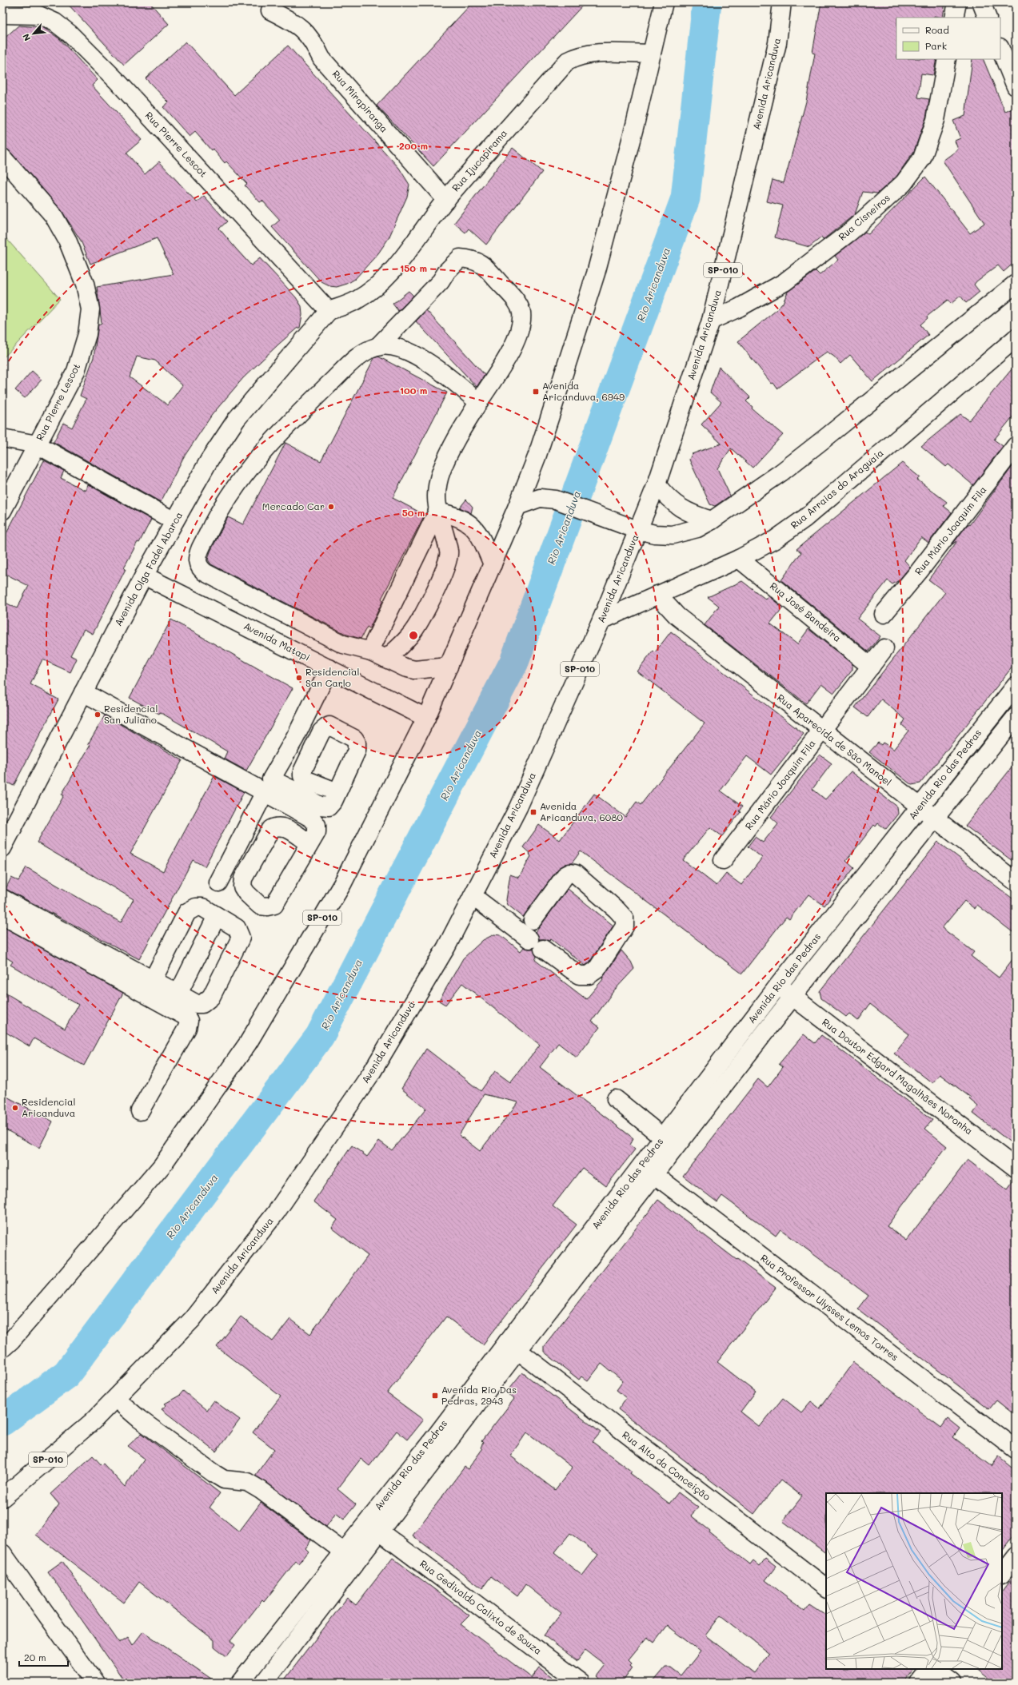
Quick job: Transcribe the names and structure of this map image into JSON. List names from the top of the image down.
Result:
{
  "streets": {
    "main road": [
      "Avenida Aricanduva",
      "Rua Mirapiranga",
      "Rua Pierre Lescot",
      "Rua Ijucapirama",
      "Rua Cisneiros",
      "SP-010",
      "Rua Arraias do Araguaia",
      "Rua Mário Joaquim Fila",
      "Avenida Olga Fadel Abarca",
      "Rua José Bandeira",
      "Avenida Matapi",
      "Rua Aparecida de São Manoel",
      "Avenida Rio das Pedras",
      "Rua Doutor Edgard Magalhães Noronha",
      "Rua Professor Ulysses Lemos Torres",
      "Rua Alto da Conceição",
      "Rua Gedivaldo Calixto de Souza"
    ]
  },
  "crossings": [
    ["Avenida Aricanduva", "Rua Cisneiros"],
    ["Avenida Aricanduva", "Rua Arraias do Araguaia"],
    ["Rua Mirapiranga", "Rua Ijucapirama"],
    ["Rua Pierre Lescot", "Rua Ijucapirama"],
    ["Rua Pierre Lescot", "Avenida Olga Fadel Abarca"],
    ["Rua Ijucapirama", "SP-010"],
    ["Rua Ijucapirama", "Avenida Olga Fadel Abarca"],
    ["SP-010", "Avenida Matapi"],
    ["Rua Arraias do Araguaia", "Rua José Bandeira"],
    ["Rua Arraias do Araguaia", "Rua Aparecida de São Manoel"],
    ["Rua Mário Joaquim Fila", "Rua José Bandeira"],
    ["Rua Mário Joaquim Fila", "Rua Aparecida de São Manoel"],
    ["Avenida Olga Fadel Abarca", "Avenida Matapi"],
    ["Rua Aparecida de São Manoel", "Avenida Rio das Pedras"],
    ["Avenida Rio das Pedras", "Rua Doutor Edgard Magalhães Noronha"],
    ["Avenida Rio das Pedras", "Rua Professor Ulysses Lemos Torres"],
    ["Avenida Rio das Pedras", "Rua Alto da Conceição"],
    ["Avenida Rio das Pedras", "Rua Gedivaldo Calixto de Souza"]
  ],
  "water": ["Rio Aricanduva"],
  "places": {
    "transit": ["Avenida Aricanduva, 6949", "Avenida Aricanduva, 6080", "Avenida Rio Das Pedras, 2943"],
    "other": [
      "Mercado Car",
      "Residencial San Carlo",
      "Residencial San Juliano",
      "Residencial Aricanduva"
    ]
  },
  "legend": ["Road", "Park"],
  "scale_bar": "20 m",
  "north": "bottom left",
  "rings": [
    "200 m",
    "150 m",
    "100 m",
    "50 m"
  ]
}
